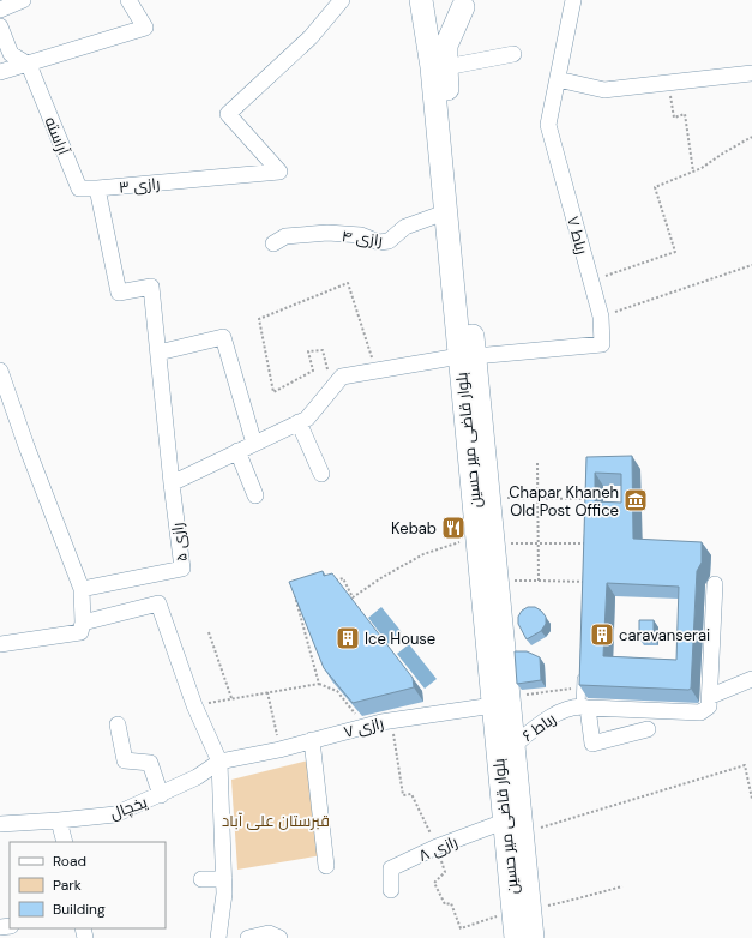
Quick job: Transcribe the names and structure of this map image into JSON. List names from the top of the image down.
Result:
{
  "streets": {
    "main road": ["بلوار قاضی میر حسین"],
    "street": [
      "آراسته",
      "رازی ۳",
      "رباط ۷",
      "رازی ۴",
      "رازی ۵",
      "رازی ۷",
      "رباط ۶",
      "یخچال",
      "رازی ۸"
    ]
  },
  "crossings": [
    ["آراسته", "رازی ۳"],
    ["رازی ۳", "رازی ۵"],
    ["رباط ۷", "بلوار قاضی میر حسین"],
    ["رازی ۴", "بلوار قاضی میر حسین"],
    ["بلوار قاضی میر حسین", "رازی ۷"],
    ["بلوار قاضی میر حسین", "رباط ۶"],
    ["بلوار قاضی میر حسین", "رازی ۸"],
    ["رازی ۷", "یخچال"]
  ],
  "parks": ["قبرستان علی آباد"],
  "places": {
    "museum": ["Chapar Khaneh Old Post Office"],
    "restaurant": ["Kebab"],
    "building": ["caravanserai", "Ice House"]
  },
  "legend": ["Road", "Park", "Building"]
}
